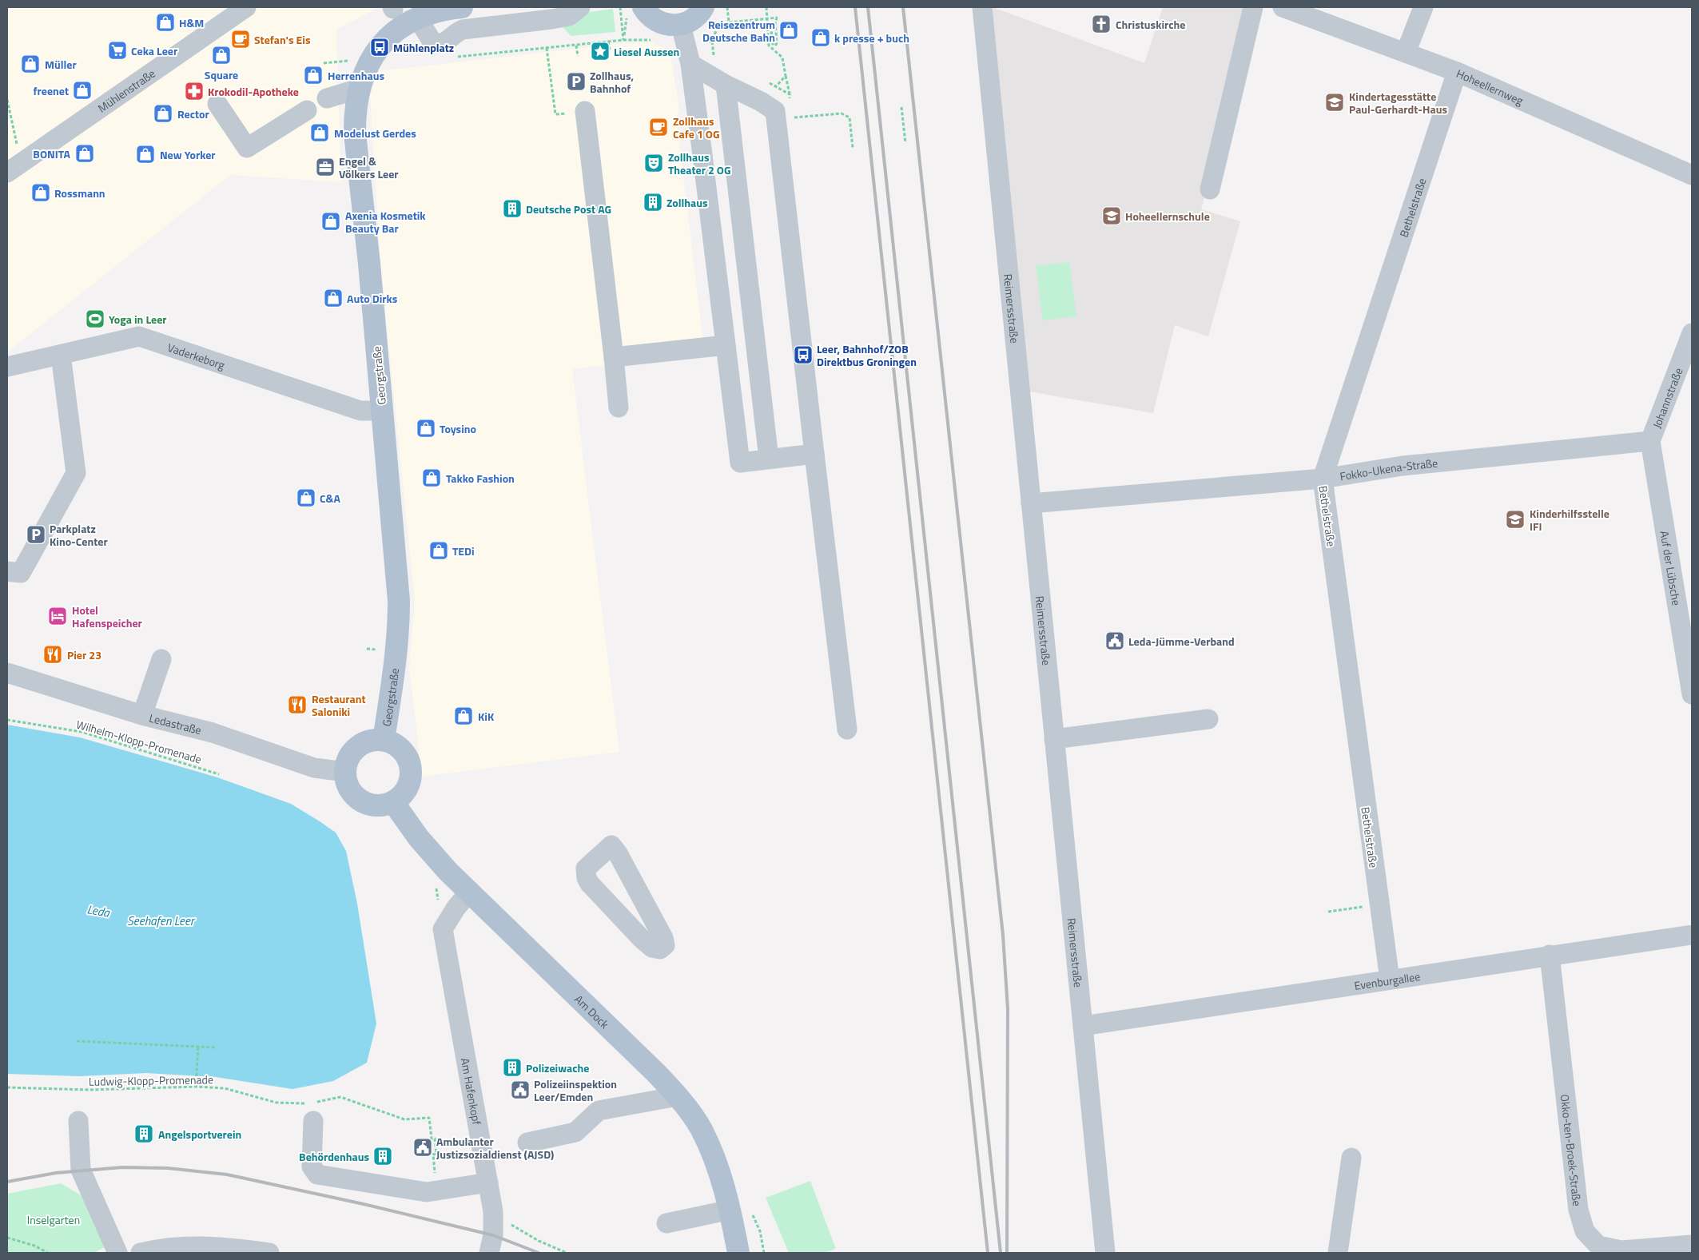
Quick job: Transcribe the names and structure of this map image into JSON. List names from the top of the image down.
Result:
{
  "streets": {
    "main road": ["Georgstraße", "Am Dock"],
    "street": [
      "Hoheellernweg",
      "Mühlenstraße",
      "Bethelstraße",
      "Reimersstraße",
      "Vaderkeborg",
      "Johannstraße",
      "Fokko-Ukena-Straße",
      "Auf der Lübsche",
      "Ledastraße",
      "Evenburgallee",
      "Am Hafenkopf",
      "Okko-ten-Broek-Straße"
    ],
    "path": ["Wilhelm-Klopp-Promenade", "Ludwig-Klopp-Promenade"]
  },
  "crossings": [
    ["Hoheellernweg", "Bethelstraße"],
    ["Bethelstraße", "Fokko-Ukena-Straße"],
    ["Bethelstraße", "Evenburgallee"],
    ["Reimersstraße", "Fokko-Ukena-Straße"],
    ["Reimersstraße", "Evenburgallee"],
    ["Vaderkeborg", "Georgstraße"],
    ["Georgstraße", "Ledastraße"],
    ["Georgstraße", "Am Dock"],
    ["Johannstraße", "Fokko-Ukena-Straße"],
    ["Johannstraße", "Auf der Lübsche"],
    ["Fokko-Ukena-Straße", "Auf der Lübsche"],
    ["Ledastraße", "Am Dock"],
    ["Evenburgallee", "Okko-ten-Broek-Straße"],
    ["Am Dock", "Am Hafenkopf"]
  ],
  "water": ["Leda", "Seehafen Leer"],
  "parks": ["Inselgarten"],
  "places": {
    "shop": [
      "H&M",
      "Reisezentrum Deutsche Bahn",
      "k presse + buch",
      "Square",
      "Müller",
      "Herrenhaus",
      "freenet",
      "Rector",
      "Modelust Gerdes",
      "BONITA",
      "New Yorker",
      "Rossmann",
      "Axenia Kosmetik Beauty Bar",
      "Auto Dirks",
      "Toysino",
      "Takko Fashion",
      "C&A",
      "TEDi",
      "KiK"
    ],
    "church": ["Christuskirche"],
    "cafe": ["Stefan's Eis", "Zollhaus Cafe 1 OG"],
    "bus stop": ["Mühlenplatz", "Leer, Bahnhof/ZOB Direktbus Groningen"],
    "supermarket": ["Ceka Leer"],
    "place": ["Liesel Aussen"],
    "parking": ["Zollhaus, Bahnhof", "Parkplatz Kino-Center"],
    "pharmacy": ["Krokodil-Apotheke"],
    "school or university": ["Kindertagesstätte Paul-Gerhardt-Haus", "Hoheellernschule", "Kinderhilfsstelle IFI"],
    "theatre": ["Zollhaus Theater 2 OG"],
    "office": ["Engel & Völkers Leer"],
    "building": [
      "Zollhaus",
      "Deutsche Post AG",
      "Polizeiwache",
      "Angelsportverein",
      "Behördenhaus"
    ],
    "sports": ["Yoga in Leer"],
    "hotel": ["Hotel Hafenspeicher"],
    "public building": ["Leda-Jümme-Verband", "Polizeiinspektion Leer/Emden", "Ambulanter Justizsozialdienst (AJSD)"],
    "restaurant": ["Pier 23", "Restaurant Saloniki"]
  }
}
